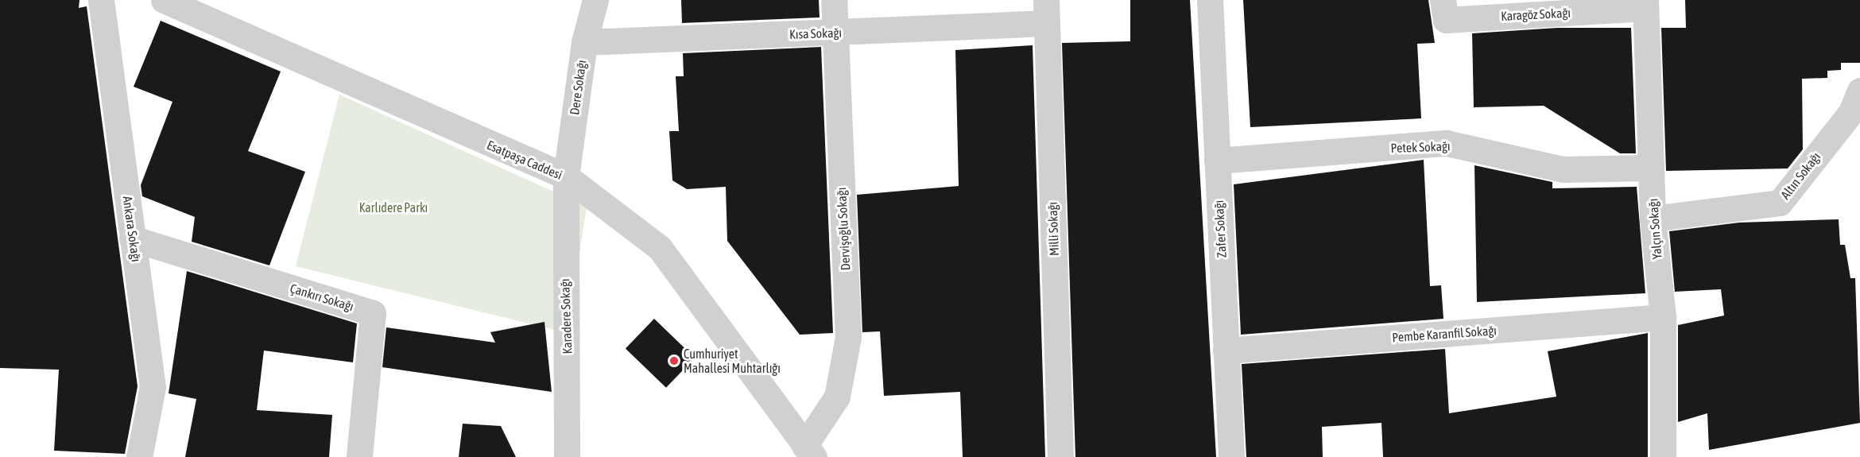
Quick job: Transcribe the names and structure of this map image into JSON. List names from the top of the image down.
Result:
{
  "streets": {
    "street": [
      "Karagöz Sokağı",
      "Kısa Sokağı",
      "Dere Sokağı",
      "Petek Sokağı",
      "Esatpaşa Caddesi",
      "Altın Sokağı",
      "Ankara Sokağı",
      "Dervişoğlu Sokağı",
      "Milli Sokağı",
      "Zafer Sokağı",
      "Yalçın Sokağı",
      "Çankırı Sokağı",
      "Karadere Sokağı",
      "Pembe Karanfil Sokağı"
    ]
  },
  "crossings": [
    ["Karagöz Sokağı", "Yalçın Sokağı"],
    ["Kısa Sokağı", "Dere Sokağı"],
    ["Kısa Sokağı", "Dervişoğlu Sokağı"],
    ["Kısa Sokağı", "Milli Sokağı"],
    ["Dere Sokağı", "Esatpaşa Caddesi"],
    ["Dere Sokağı", "Karadere Sokağı"],
    ["Petek Sokağı", "Zafer Sokağı"],
    ["Petek Sokağı", "Yalçın Sokağı"],
    ["Esatpaşa Caddesi", "Dervişoğlu Sokağı"],
    ["Esatpaşa Caddesi", "Karadere Sokağı"],
    ["Altın Sokağı", "Yalçın Sokağı"],
    ["Ankara Sokağı", "Çankırı Sokağı"],
    ["Zafer Sokağı", "Pembe Karanfil Sokağı"],
    ["Yalçın Sokağı", "Pembe Karanfil Sokağı"]
  ],
  "parks": ["Karlıdere Parkı"],
  "places": ["Cumhuriyet Mahallesi Muhtarlığı"]
}
